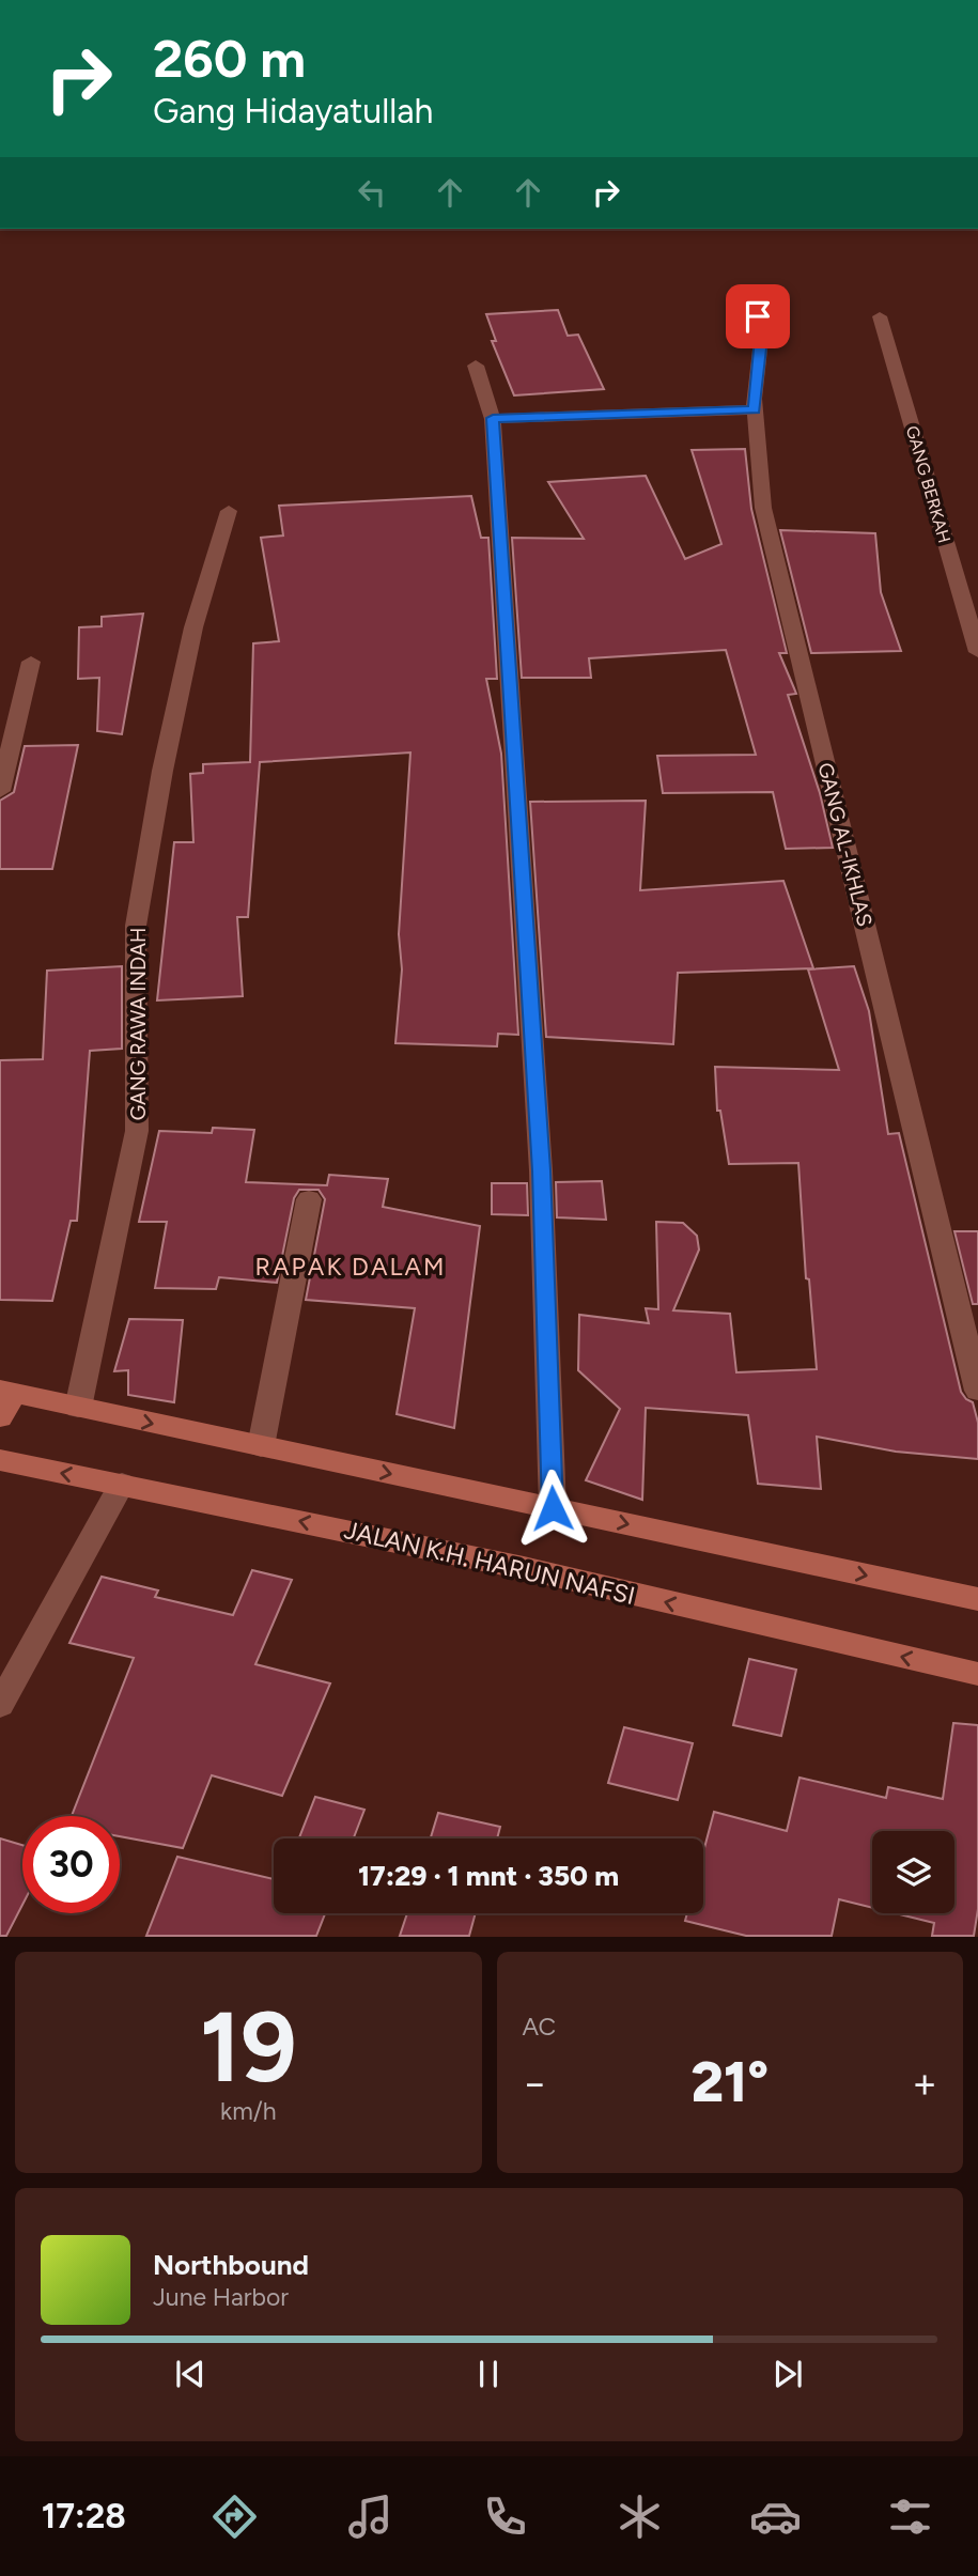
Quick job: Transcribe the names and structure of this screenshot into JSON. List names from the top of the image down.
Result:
{
  "streets": {
    "main road": ["JALAN K.H. HARUN NAFSI"],
    "street": ["GANG BERKAH", "GANG AL-IKHLAS", "GANG RAWA INDAH"]
  },
  "districts": ["RAPAK DALAM"],
  "page": {
    "turn": ["260 m", "Gang Hidayatullah"],
    "limit": "30",
    "trip": "17:29 · 1 mnt · 350 m",
    "tile": [
      ["19", "km/h"],
      "AC"
    ],
    "heat": ["−", "21°", "+"],
    "song": ["Northbound", "June Harbor"],
    "tabs": "17:28"
  }
}
